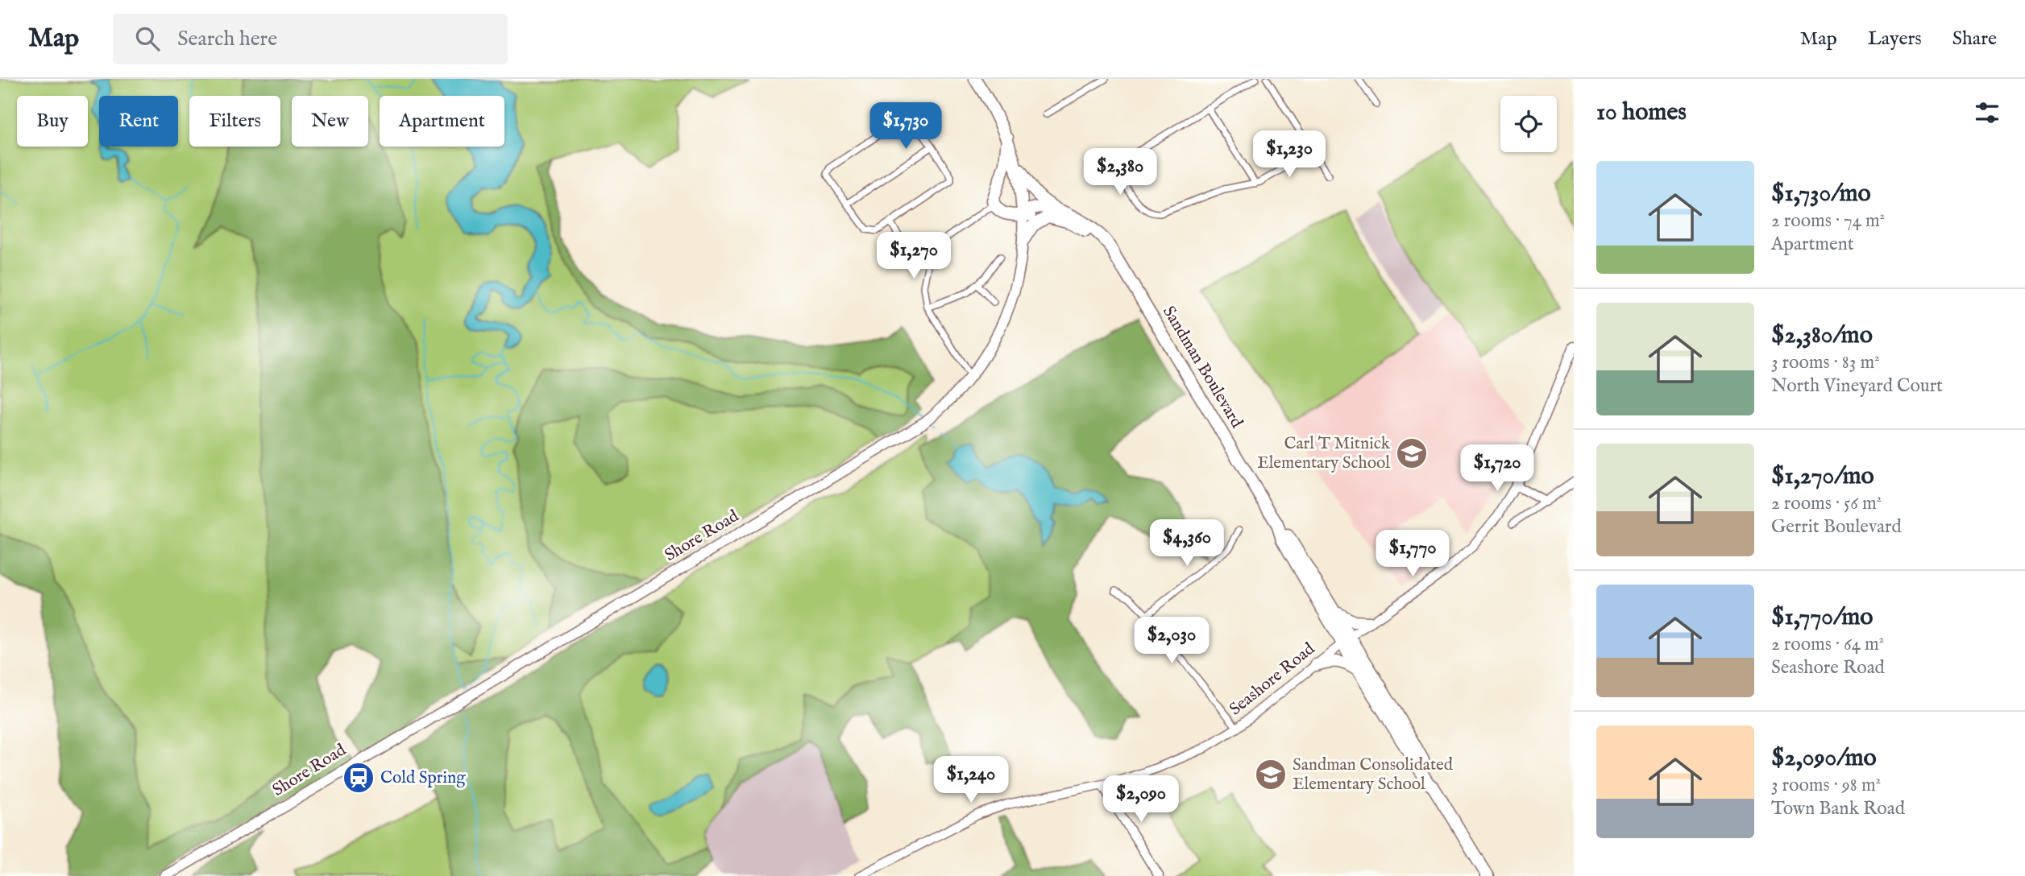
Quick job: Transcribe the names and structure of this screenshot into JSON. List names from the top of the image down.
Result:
{
  "streets": {
    "highway": ["Sandman Boulevard", "Shore Road"],
    "street": ["Seashore Road"]
  },
  "crossings": [
    ["Sandman Boulevard", "Shore Road"],
    ["Sandman Boulevard", "Seashore Road"]
  ],
  "places": {
    "school or university": ["Carl T Mitnick Elementary School", "Sandman Consolidated Elementary School"],
    "station": ["Cold Spring"]
  },
  "page": {
    "header": "Map",
    "search": "Search here",
    "nav": ["Map", "Layers", "Share"],
    "heading": "10 homes",
    "chip": [
      "Buy",
      "Rent",
      "Filters",
      "New",
      "Apartment"
    ],
    "price": [
      "$1,730",
      "$1,230",
      "$2,380",
      "$1,270",
      "$1,720",
      "$4,360",
      "$1,770",
      "$2,030",
      "$1,240",
      "$2,090"
    ],
    "list": [
      {
        "name": "$1,730/mo",
        "note": "2 rooms · 74 m² · Apartment"
      },
      {
        "name": "$2,380/mo",
        "note": "3 rooms · 83 m² · North Vineyard Court"
      },
      {
        "name": "$1,270/mo",
        "note": "2 rooms · 56 m² · Gerrit Boulevard"
      },
      {
        "name": "$1,770/mo",
        "note": "2 rooms · 64 m² · Seashore Road"
      },
      {
        "name": "$2,090/mo",
        "note": "3 rooms · 98 m² · Town Bank Road"
      }
    ]
  }
}
